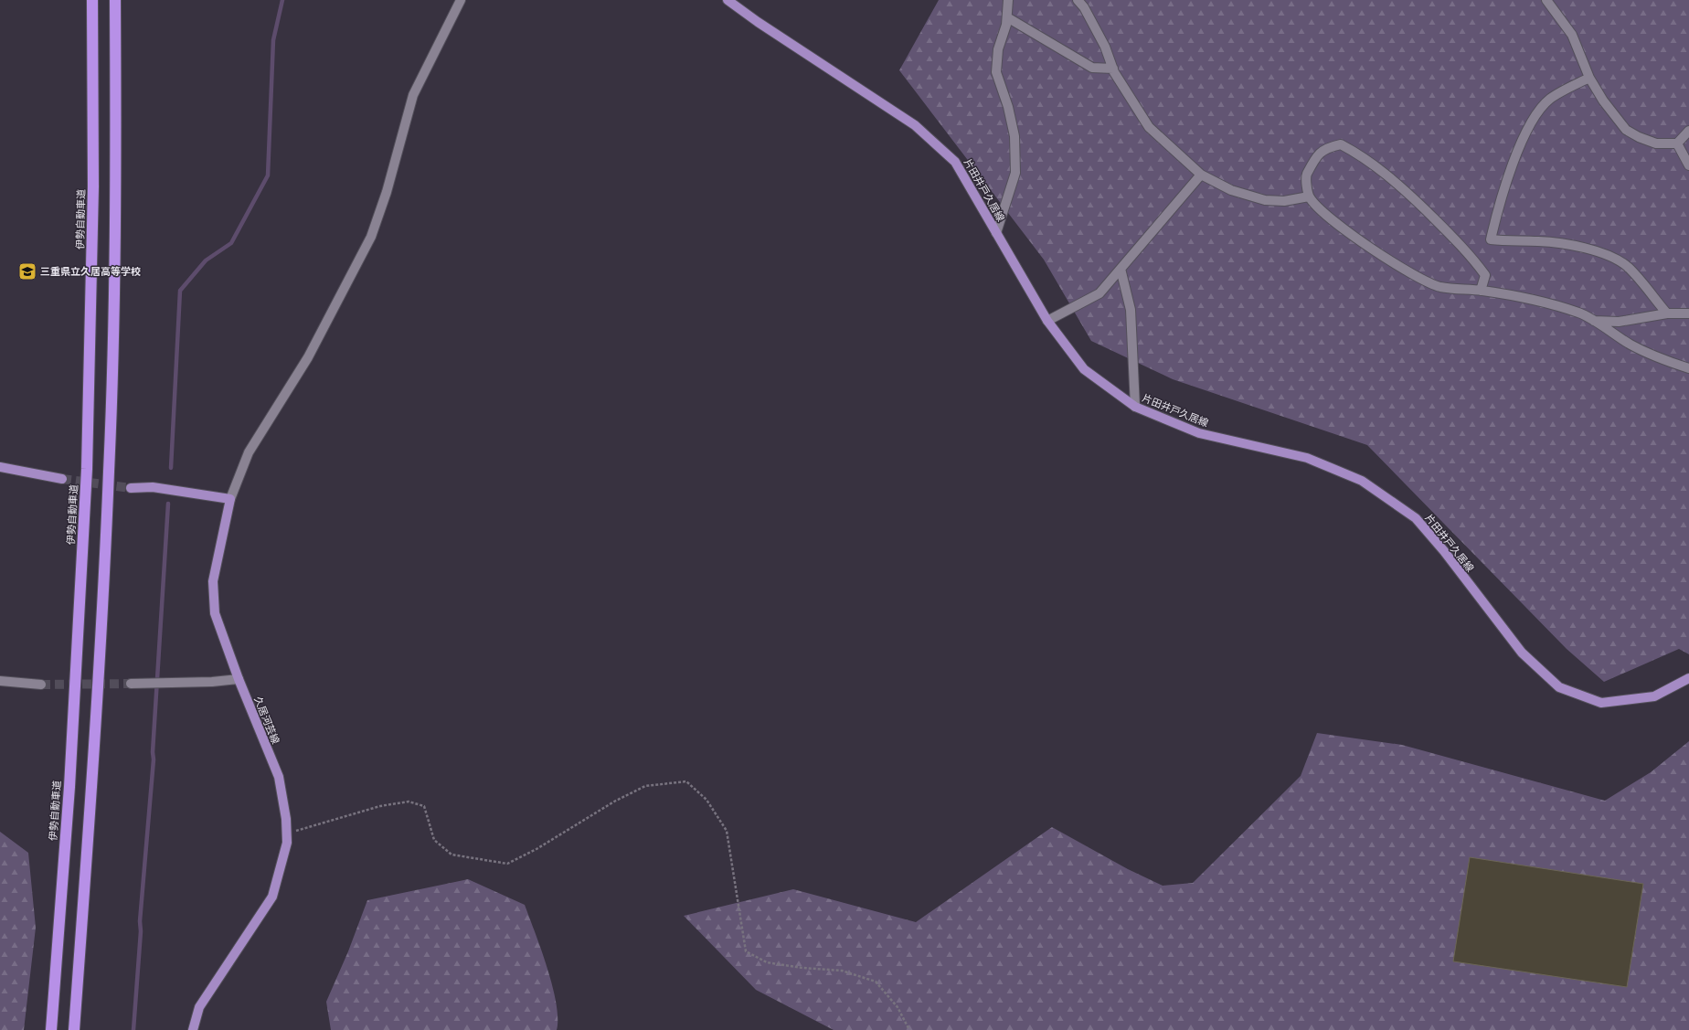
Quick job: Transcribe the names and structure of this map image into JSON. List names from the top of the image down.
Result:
{
  "streets": {
    "highway": ["伊勢自動車道"],
    "main road": ["片田井戸久居線", "久居河芸線"]
  },
  "places": {
    "school or university": ["三重県立久居高等学校"]
  }
}
